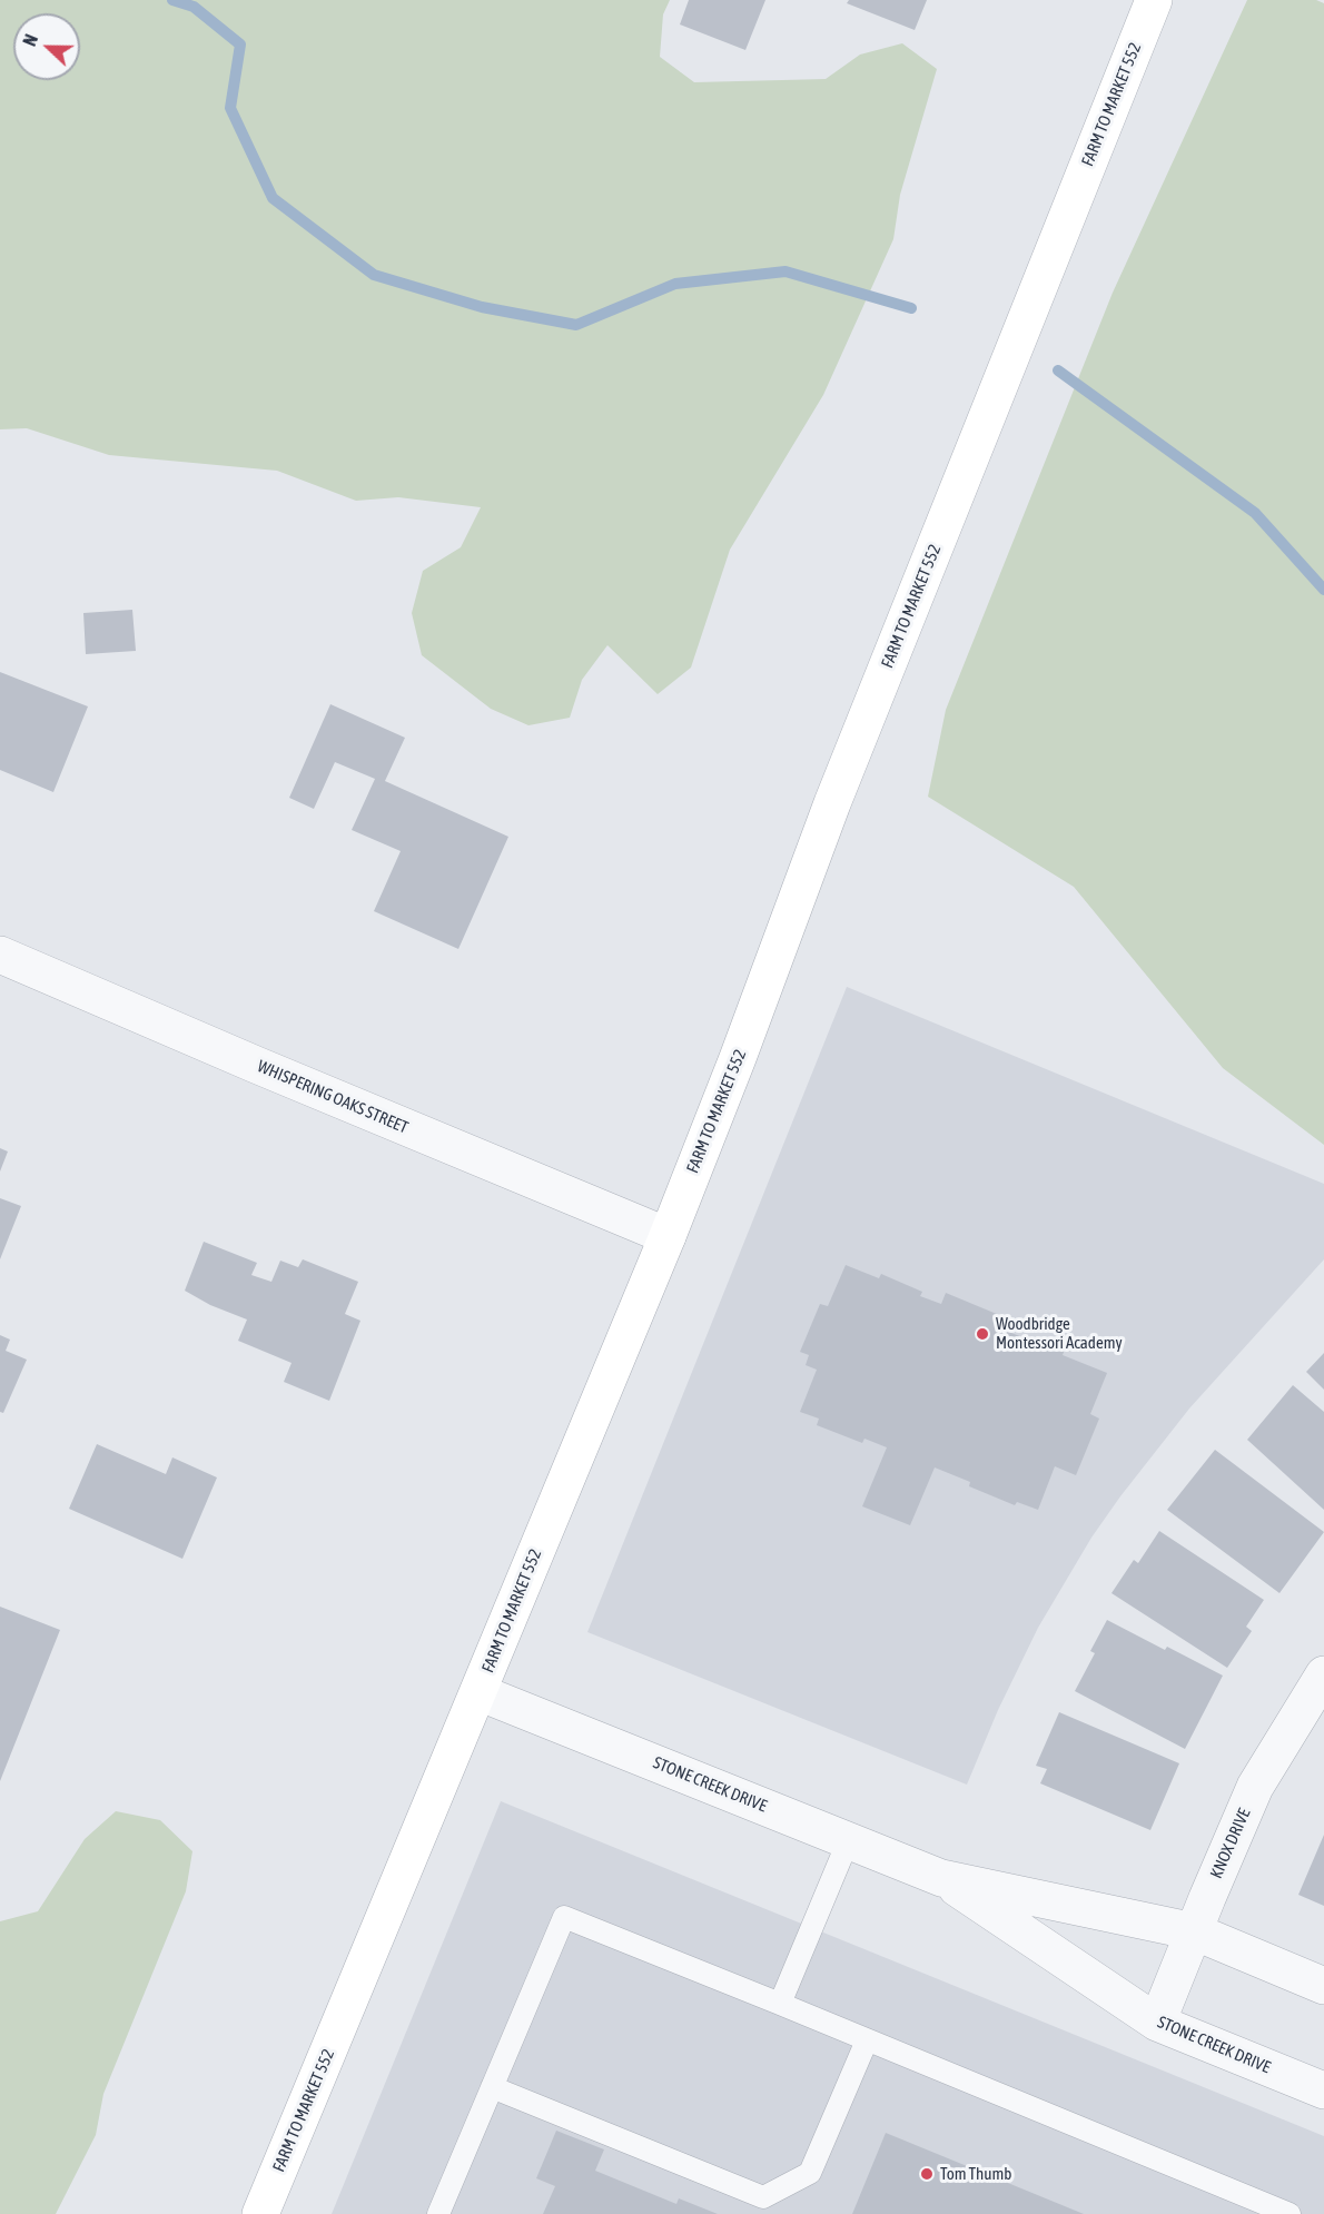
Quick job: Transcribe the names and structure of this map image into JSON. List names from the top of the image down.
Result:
{
  "streets": {
    "main road": ["FARM TO MARKET 552"],
    "street": ["WHISPERING OAKS STREET", "STONE CREEK DRIVE", "KNOX DRIVE"]
  },
  "crossings": [
    ["FARM TO MARKET 552", "WHISPERING OAKS STREET"],
    ["FARM TO MARKET 552", "STONE CREEK DRIVE"],
    ["STONE CREEK DRIVE", "KNOX DRIVE"]
  ],
  "places": ["Woodbridge Montessori Academy", "Tom Thumb"],
  "north": "left"
}
